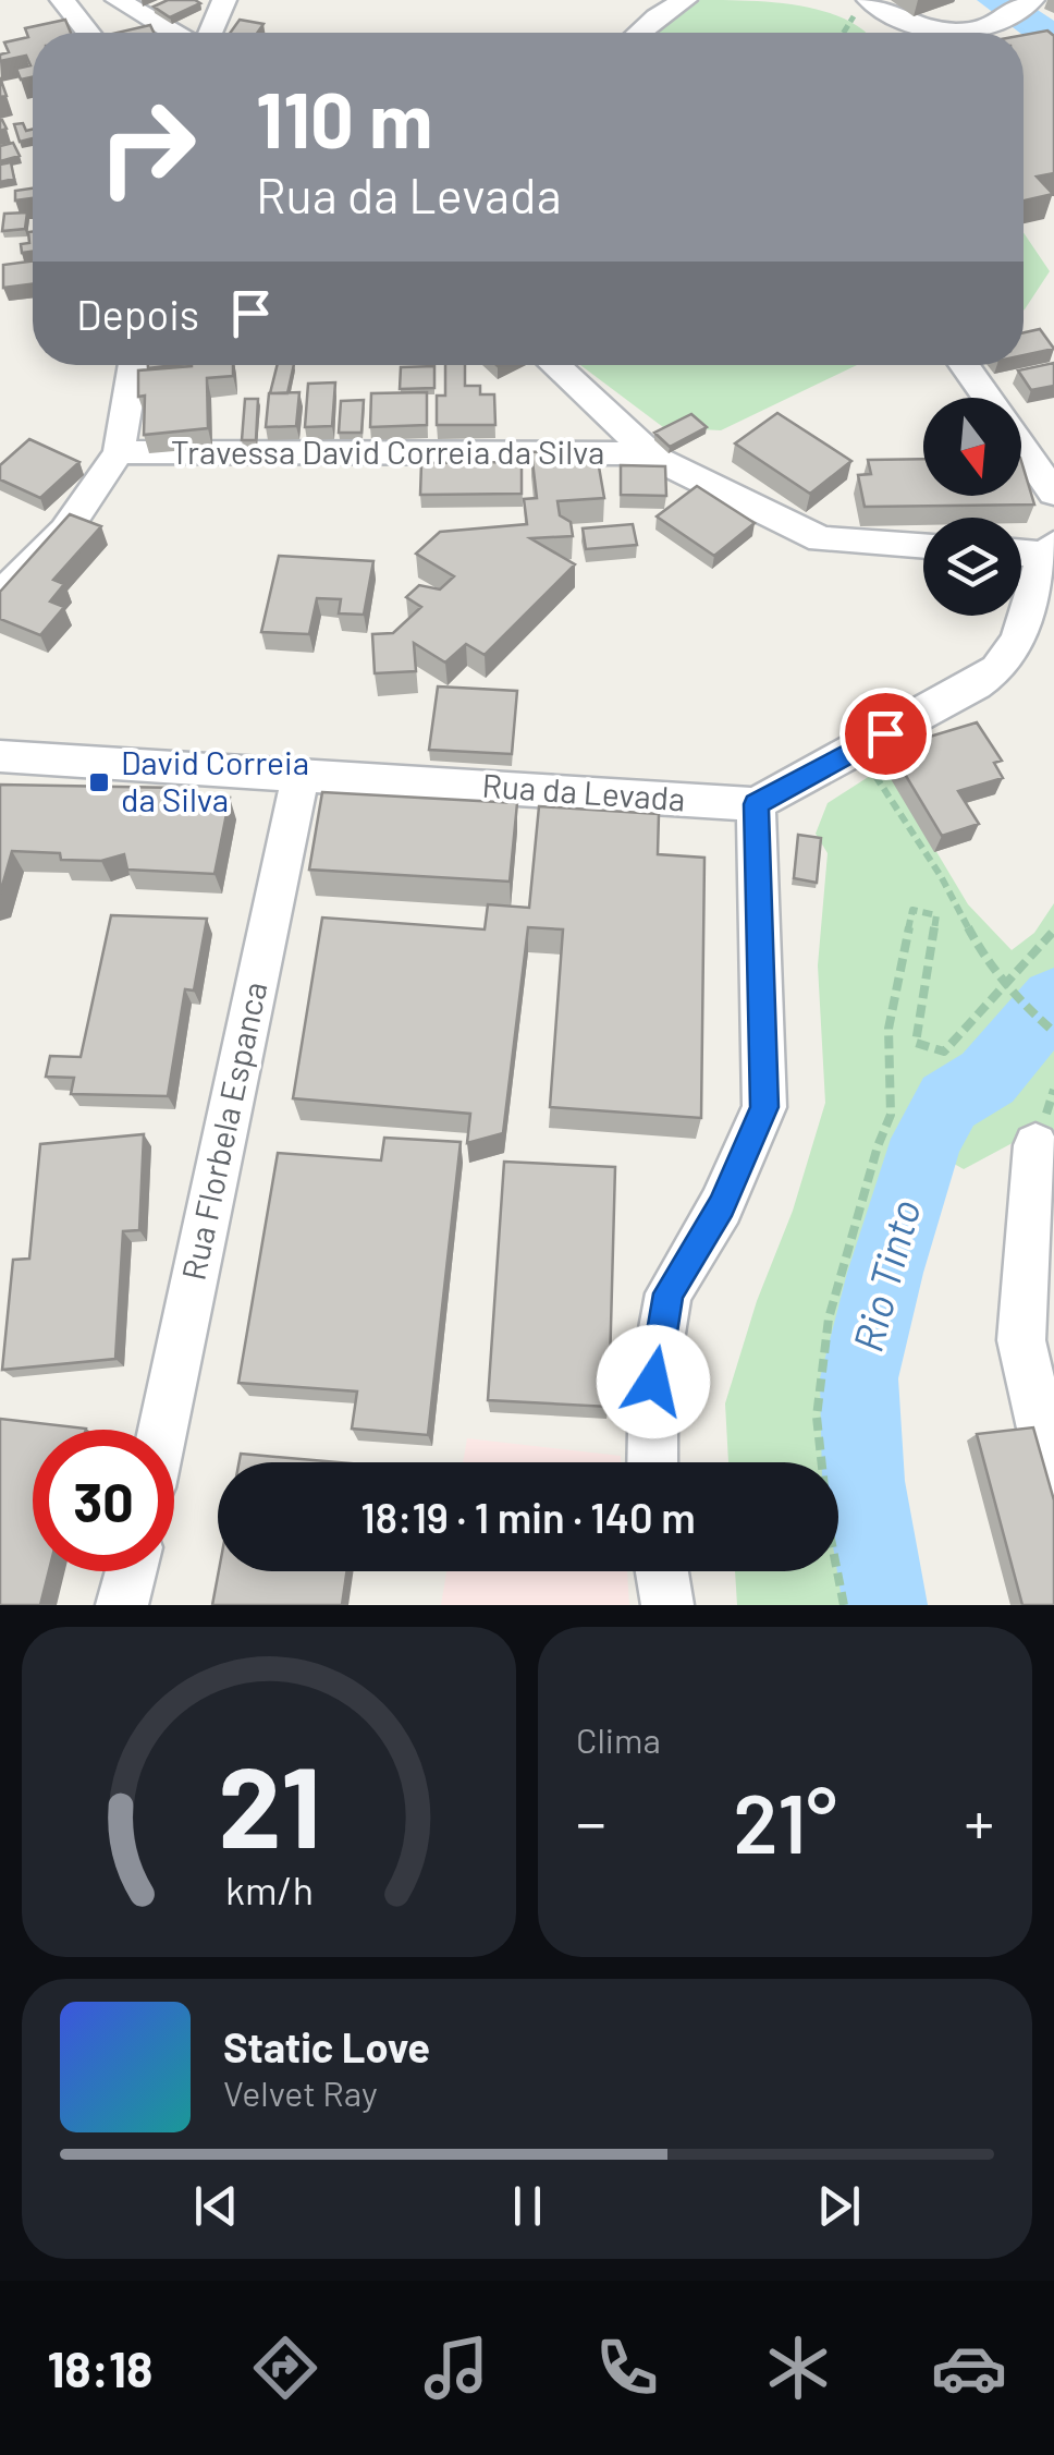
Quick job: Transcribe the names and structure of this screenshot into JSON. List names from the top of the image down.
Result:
{
  "streets": {
    "street": ["Travessa David Correia da Silva", "Rua da Levada", "Rua Florbela Espanca"]
  },
  "crossings": [
    ["Rua da Levada", "Rua Florbela Espanca"]
  ],
  "water": ["Rio Tinto"],
  "places": {
    "transit": ["David Correia da Silva"]
  },
  "north": "bottom",
  "page": {
    "turn": ["110 m", "Rua da Levada"],
    "then": "Depois",
    "limit": "30",
    "trip": "18:19 · 1 min · 140 m",
    "tile": "Clima",
    "heat": ["−", "21°", "+"],
    "song": ["Static Love", "Velvet Ray"],
    "tabs": "18:18",
    "gauge": ["21", "km/h"]
  }
}
